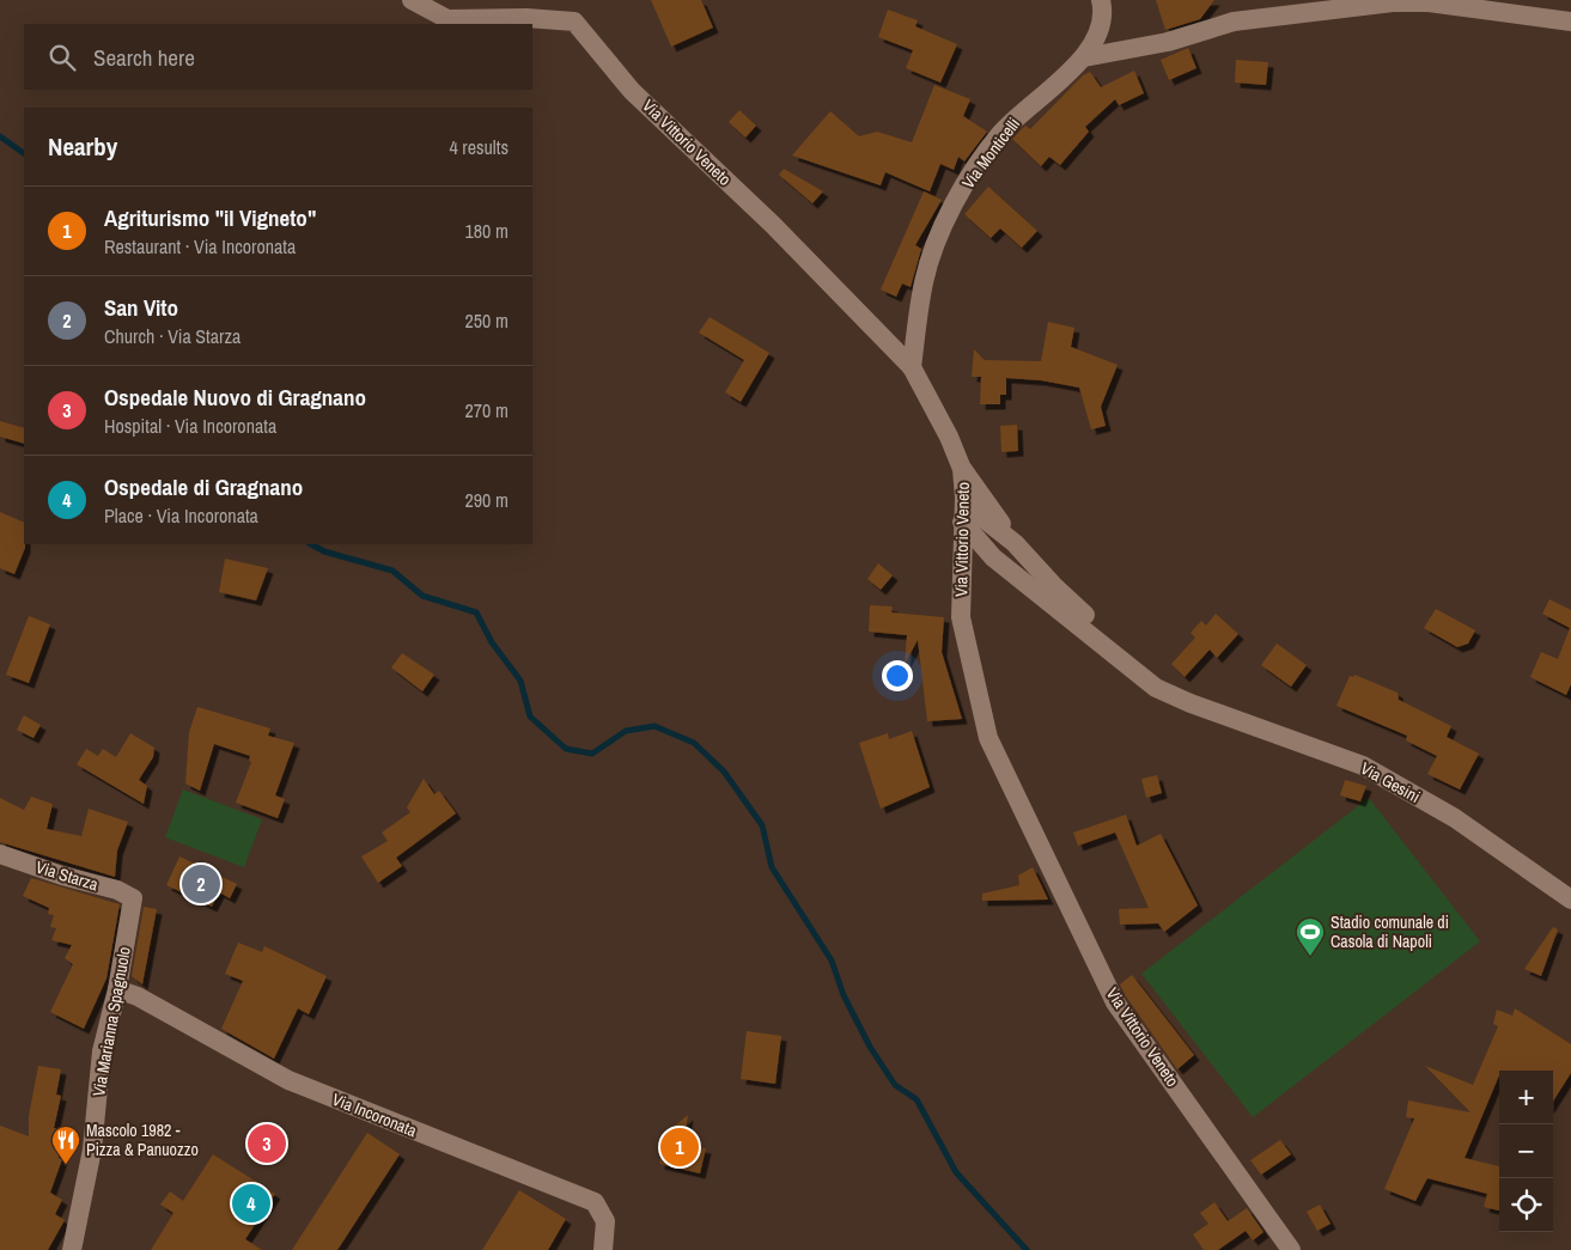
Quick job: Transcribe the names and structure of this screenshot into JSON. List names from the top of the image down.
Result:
{
  "streets": {
    "street": [
      "Via Vittorio Veneto",
      "Via Monticelli",
      "Via Gesini",
      "Via Starza",
      "Via Marianna Spagnuolo",
      "Via Incoronata"
    ]
  },
  "crossings": [
    ["Via Vittorio Veneto", "Via Monticelli"],
    ["Via Vittorio Veneto", "Via Gesini"],
    ["Via Starza", "Via Marianna Spagnuolo"],
    ["Via Marianna Spagnuolo", "Via Incoronata"]
  ],
  "places": {
    "sports": ["Stadio comunale di Casola di Napoli"],
    "restaurant": ["Mascolo 1982 - Pizza & Panuozzo"]
  },
  "page": {
    "search": "Search here",
    "heading": ["Nearby", "4 results"],
    "list": [
      {
        "mark": "1",
        "name": "Agriturismo \"il Vigneto\"",
        "note": "Restaurant · Via Incoronata",
        "value": "180 m"
      },
      {
        "mark": "2",
        "name": "San Vito",
        "note": "Church · Via Starza",
        "value": "250 m"
      },
      {
        "mark": "3",
        "name": "Ospedale Nuovo di Gragnano",
        "note": "Hospital · Via Incoronata",
        "value": "270 m"
      },
      {
        "mark": "4",
        "name": "Ospedale di Gragnano",
        "note": "Place · Via Incoronata",
        "value": "290 m"
      }
    ],
    "pins": [
      "2",
      "3",
      "1",
      "4"
    ],
    "map_buttons": ["+", "−"]
  }
}
